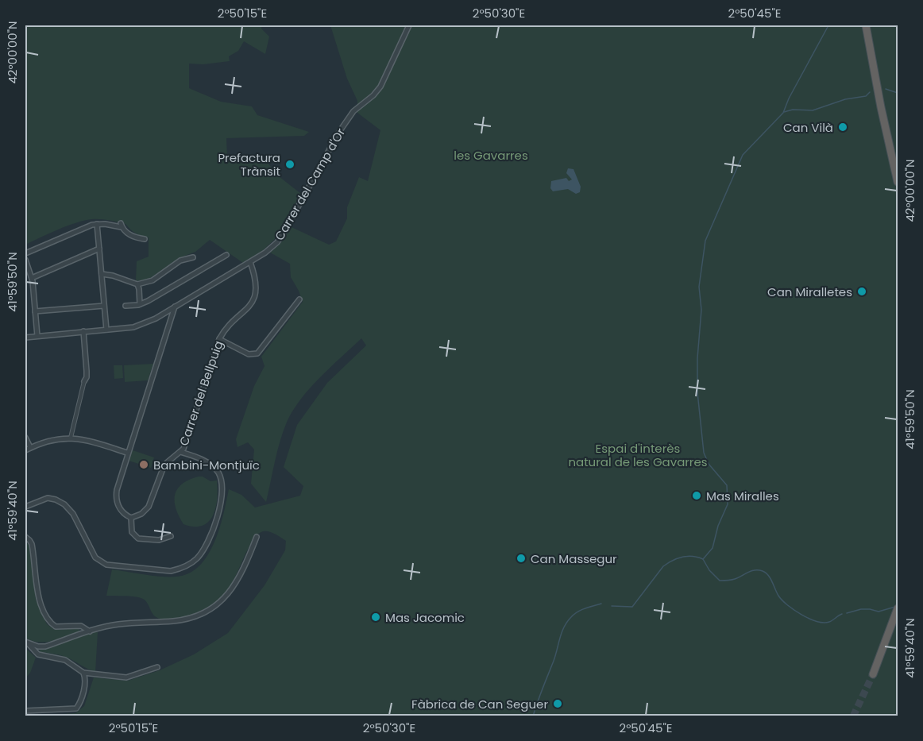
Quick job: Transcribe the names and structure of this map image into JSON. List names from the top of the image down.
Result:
{
  "streets": {
    "street": ["Carrer del Camp d'Or", "Carrer del Bellpuig"]
  },
  "crossings": [
    ["Carrer del Camp d'Or", "Carrer del Bellpuig"]
  ],
  "parks": ["les Gavarres", "Espai d'interès natural de les Gavarres"],
  "places": [
    "Can Vilà",
    "Prefactura Trànsit",
    "Can Miralletes",
    "Bambini-Montjuïc",
    "Mas Miralles",
    "Can Massegur",
    "Mas Jacomic",
    "Fàbrica de Can Seguer"
  ],
  "coordinates": [
    "2°50'15\"E",
    "2°50'30\"E",
    "2°50'45\"E",
    "42°00'00\"N",
    "41°59'50\"N",
    "41°59'40\"N"
  ]
}
